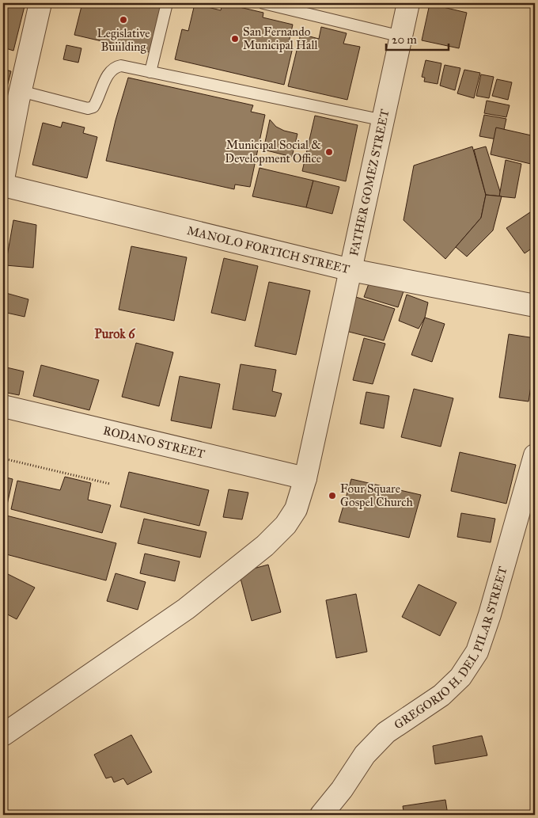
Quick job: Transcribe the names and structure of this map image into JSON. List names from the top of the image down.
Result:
{
  "streets": {
    "street": [
      "FATHER GOMEZ STREET",
      "MANOLO FORTICH STREET",
      "RODANO STREET",
      "GREGORIO H. DEL PILAR STREET"
    ]
  },
  "crossings": [
    ["FATHER GOMEZ STREET", "MANOLO FORTICH STREET"],
    ["FATHER GOMEZ STREET", "RODANO STREET"]
  ],
  "districts": ["Purok 6"],
  "places": [
    "Legislative Buiilding",
    "San Fernando Municipal Hall",
    "Municipal Social & Development Office",
    "Four Square Gospel Church"
  ],
  "scale_bar": "20 m"
}
